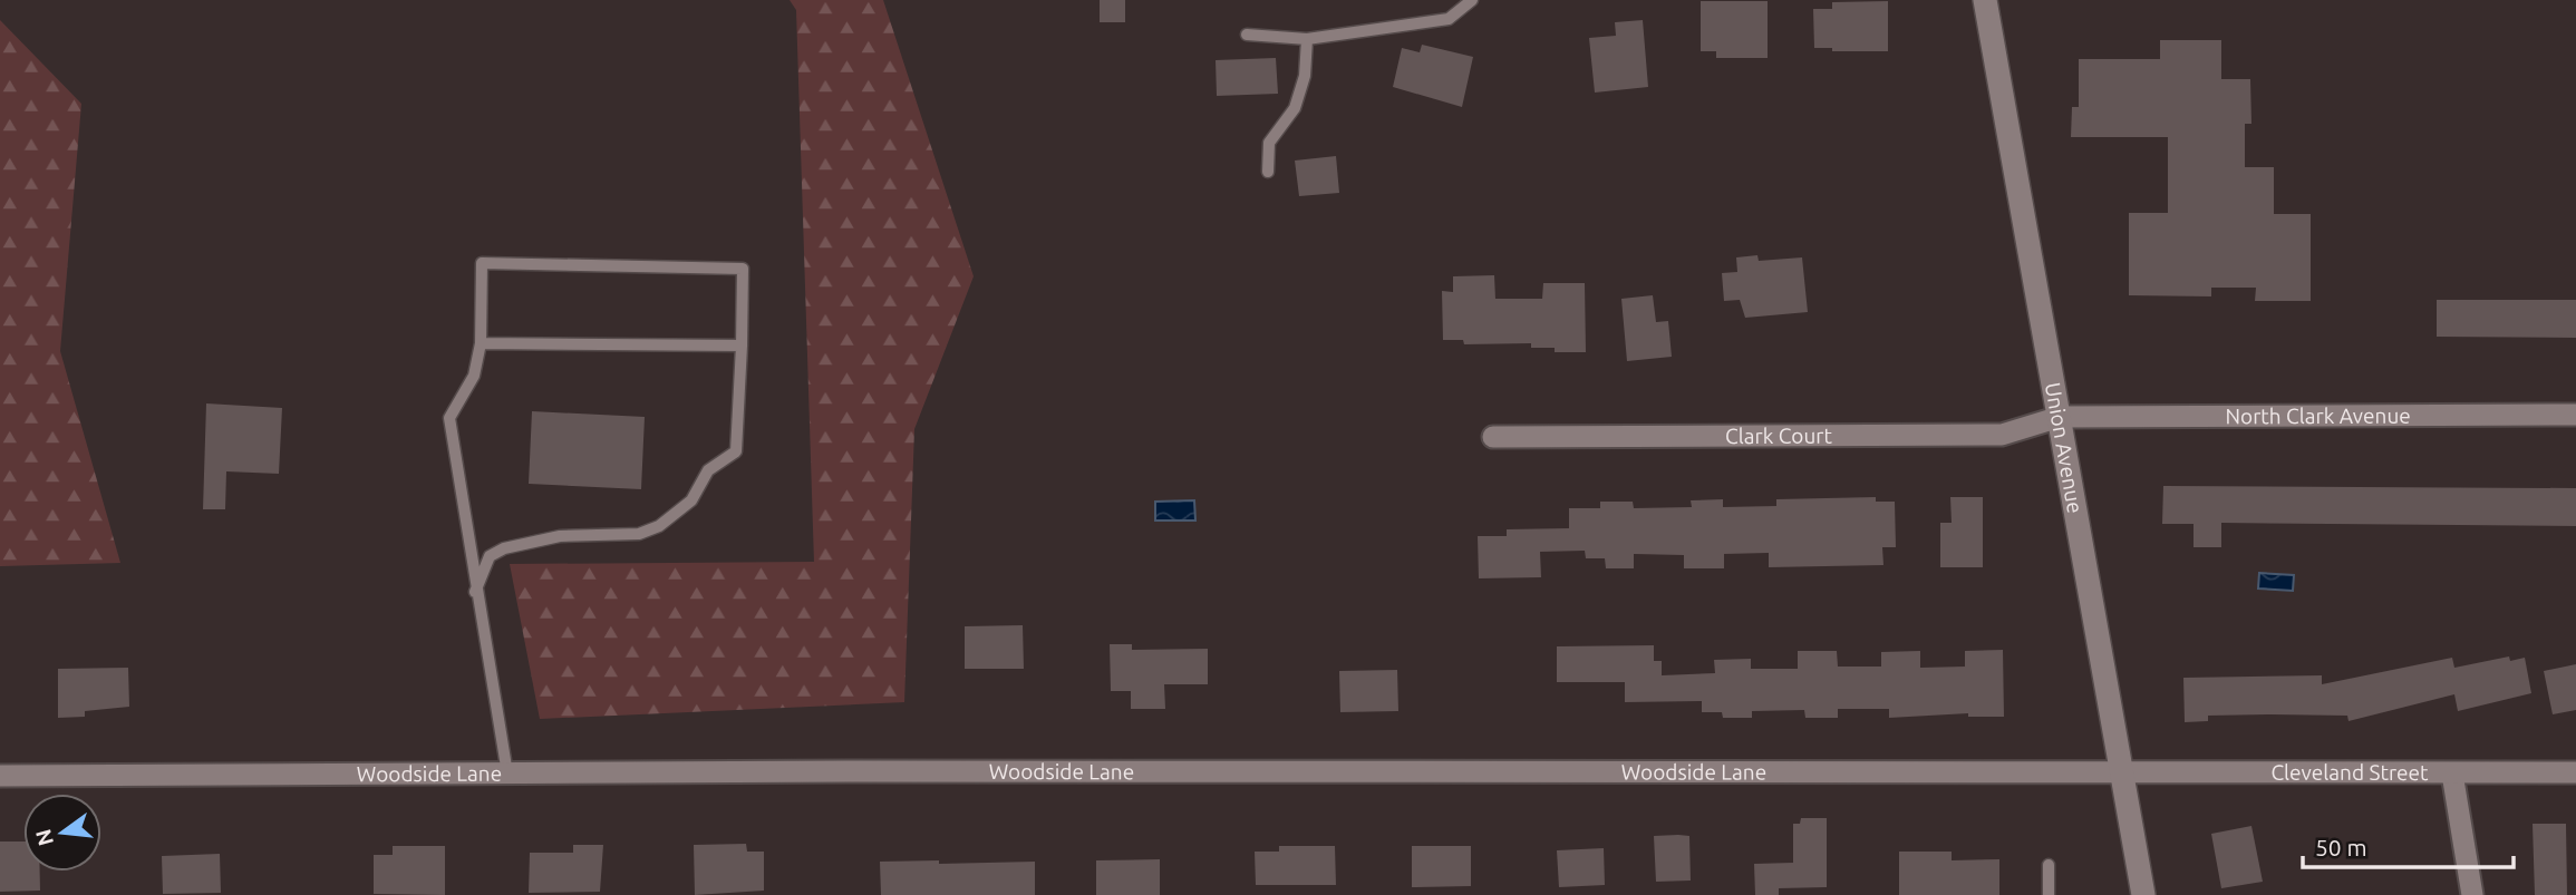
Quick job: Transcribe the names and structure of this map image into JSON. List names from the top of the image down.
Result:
{
  "streets": {
    "street": [
      "North Clark Avenue",
      "Clark Court",
      "Union Avenue",
      "Woodside Lane",
      "Cleveland Street"
    ]
  },
  "crossings": [
    ["North Clark Avenue", "Clark Court"],
    ["North Clark Avenue", "Union Avenue"],
    ["Clark Court", "Union Avenue"],
    ["Union Avenue", "Woodside Lane"],
    ["Union Avenue", "Cleveland Street"],
    ["Woodside Lane", "Cleveland Street"]
  ],
  "scale_bar": "50 m",
  "north": "left"
}
